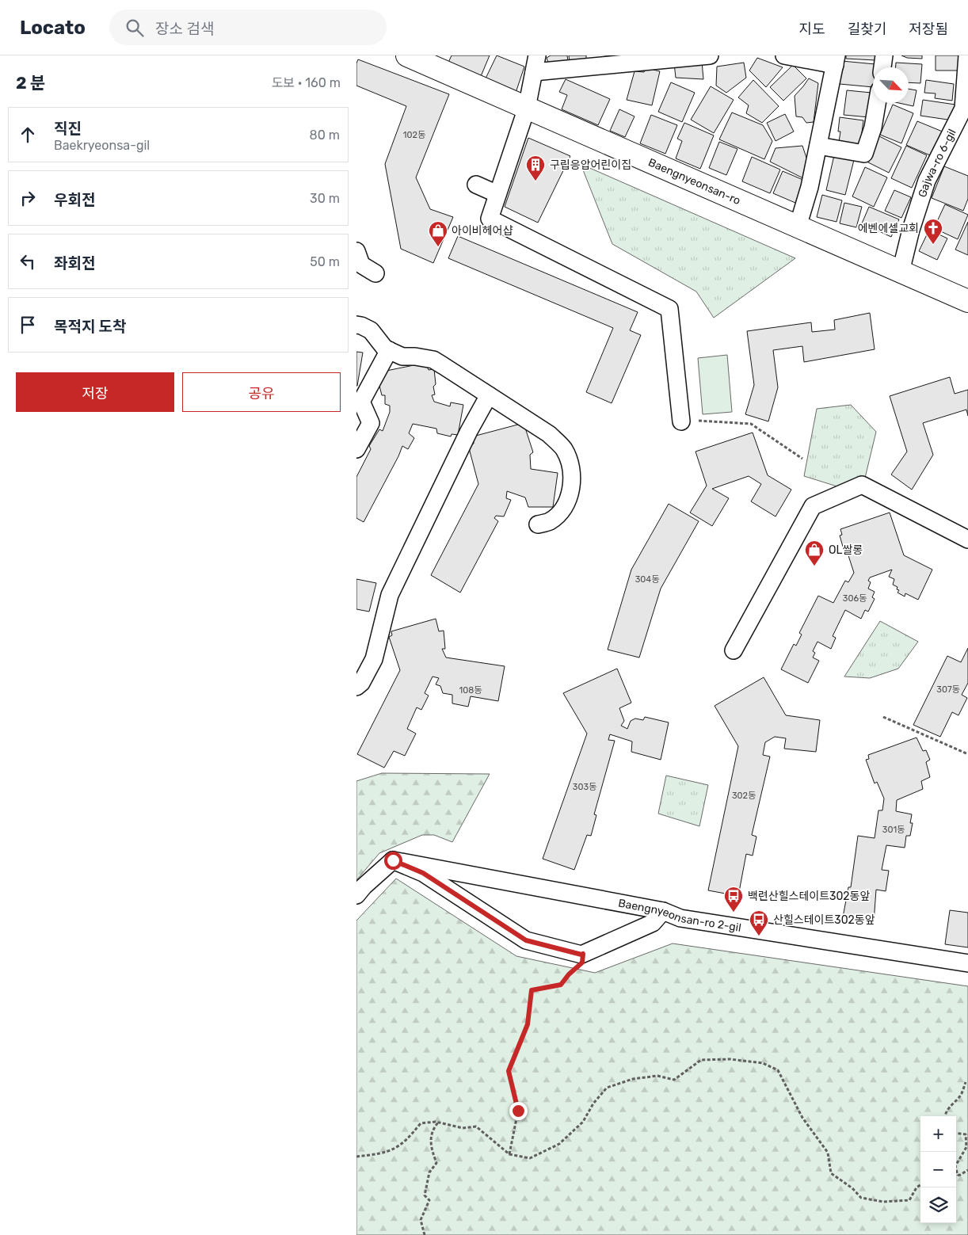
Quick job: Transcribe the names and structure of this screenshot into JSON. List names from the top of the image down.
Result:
{
  "streets": {
    "main road": ["Baengnyeonsan-ro"],
    "street": ["Gajwa-ro 6-gil", "Baengnyeonsan-ro 2-gil"]
  },
  "crossings": [
    ["Gajwa-ro 6-gil", "Baengnyeonsan-ro"]
  ],
  "places": {
    "building": ["구립응압어린이집"],
    "church": ["에벤에셀교회"],
    "shop": ["아이비헤어샵", "OL쌀롱"],
    "bus stop": ["백련산힐스테이트302동앞", "산힐스테이트302동앞"]
  },
  "house_numbers": [
    "102동",
    "304동",
    "306동",
    "307동",
    "108동",
    "303동",
    "302동",
    "301동"
  ],
  "north": "bottom right",
  "page": {
    "header": "Locato",
    "search": "장소 검색",
    "nav": ["지도", "길찾기", "저장됨"],
    "heading": ["2 분", "도보 · 160 m"],
    "list": [
      ["직진", "Baekryeonsa-gil", "80 m"],
      ["우회전", "30 m"],
      ["좌회전", "50 m"],
      "목적지 도착"
    ],
    "buttons": ["저장", "공유"],
    "map_buttons": ["+", "−"]
  }
}
